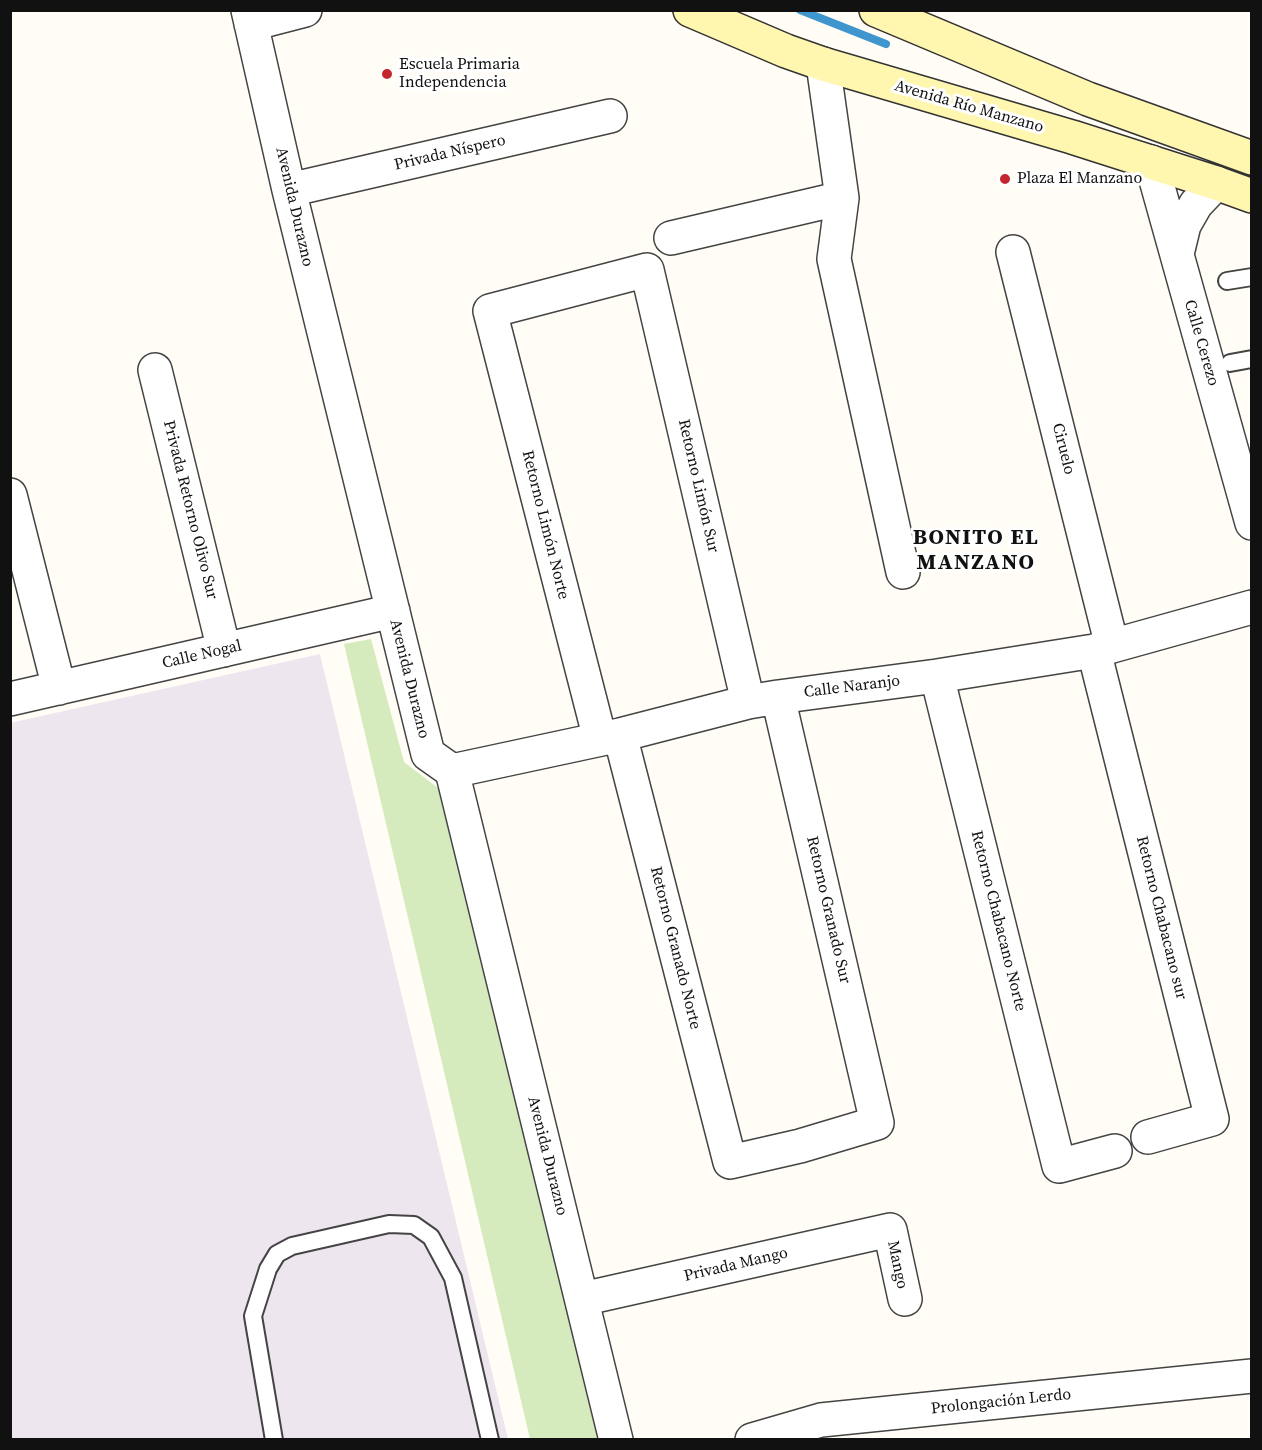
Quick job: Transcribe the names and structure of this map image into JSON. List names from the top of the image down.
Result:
{
  "streets": {
    "main road": ["Avenida Río Manzano"],
    "street": [
      "Privada Níspero",
      "Avenida Durazno",
      "Calle Cerezo",
      "Ciruelo",
      "Retorno Limón Sur",
      "Privada Retorno Olivo Sur",
      "Retorno Limón Norte",
      "Calle Nogal",
      "Calle Naranjo",
      "Retorno Granado Sur",
      "Retorno Chabacano sur",
      "Retorno Chabacano Norte",
      "Retorno Granado Norte",
      "Privada Mango",
      "Mango",
      "Prolongación Lerdo"
    ]
  },
  "crossings": [
    ["Avenida Río Manzano", "Calle Cerezo"],
    ["Privada Níspero", "Avenida Durazno"],
    ["Avenida Durazno", "Calle Nogal"],
    ["Avenida Durazno", "Calle Naranjo"],
    ["Avenida Durazno", "Privada Mango"],
    ["Ciruelo", "Calle Naranjo"],
    ["Ciruelo", "Retorno Chabacano sur"],
    ["Retorno Limón Sur", "Retorno Limón Norte"],
    ["Retorno Limón Sur", "Calle Naranjo"],
    ["Retorno Limón Sur", "Retorno Granado Sur"],
    ["Privada Retorno Olivo Sur", "Calle Nogal"],
    ["Retorno Limón Norte", "Calle Naranjo"],
    ["Retorno Limón Norte", "Retorno Granado Norte"],
    ["Calle Naranjo", "Retorno Granado Sur"],
    ["Calle Naranjo", "Retorno Chabacano sur"],
    ["Calle Naranjo", "Retorno Chabacano Norte"],
    ["Calle Naranjo", "Retorno Granado Norte"],
    ["Retorno Granado Sur", "Retorno Granado Norte"],
    ["Privada Mango", "Mango"]
  ],
  "districts": ["BONITO EL MANZANO"],
  "places": ["Escuela Primaria Independencia", "Plaza El Manzano"]
}
